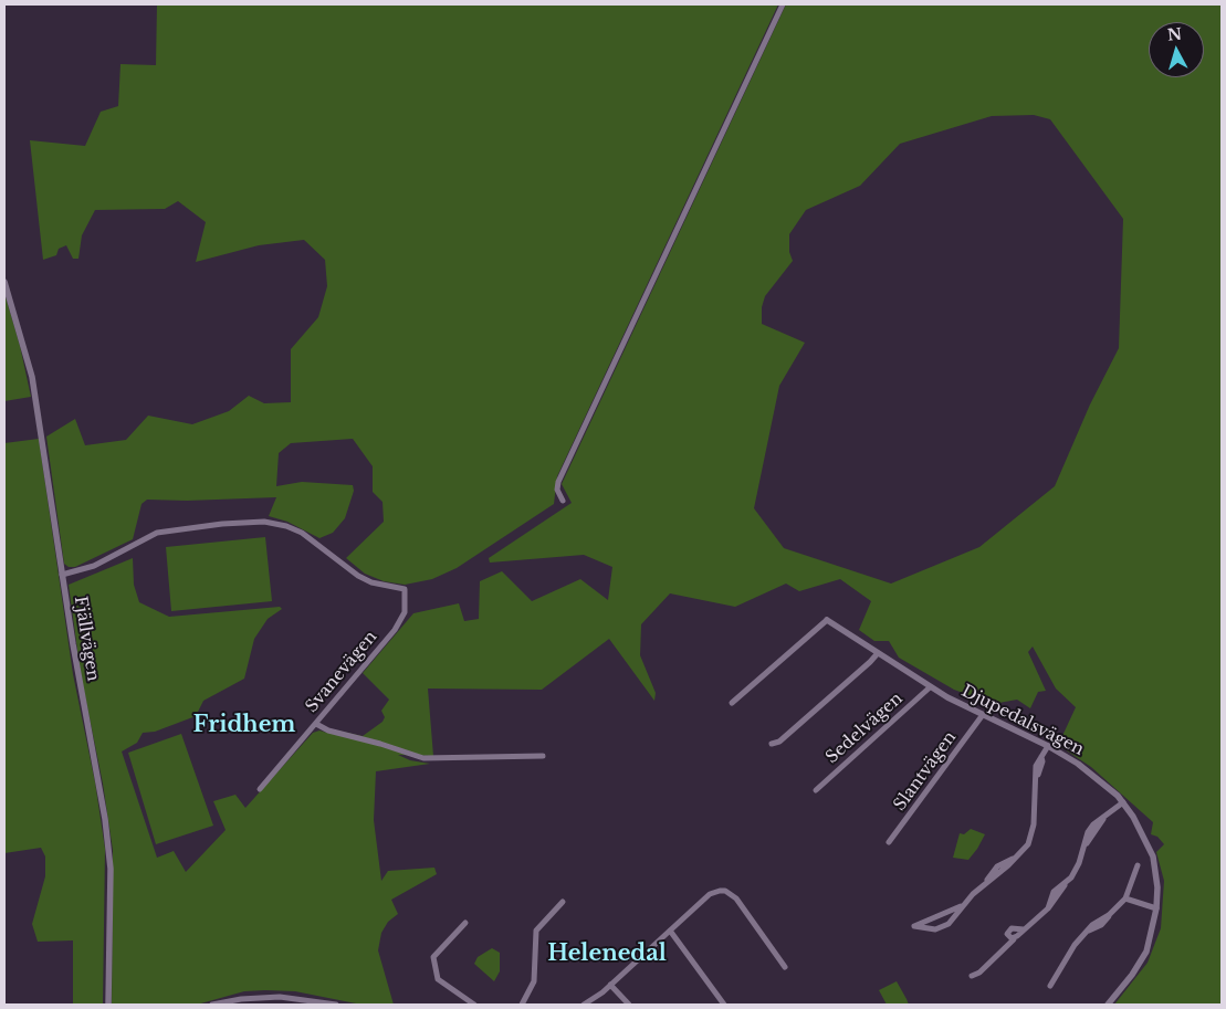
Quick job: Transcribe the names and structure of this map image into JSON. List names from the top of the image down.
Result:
{
  "streets": {
    "street": [
      "Fjällvägen",
      "Svanevägen",
      "Djupedalsvägen",
      "Sedelvägen",
      "Slantvägen"
    ]
  },
  "crossings": [
    ["Fjällvägen", "Svanevägen"],
    ["Djupedalsvägen", "Sedelvägen"],
    ["Djupedalsvägen", "Slantvägen"]
  ],
  "districts": ["Fridhem", "Helenedal"],
  "north": "top"
}
